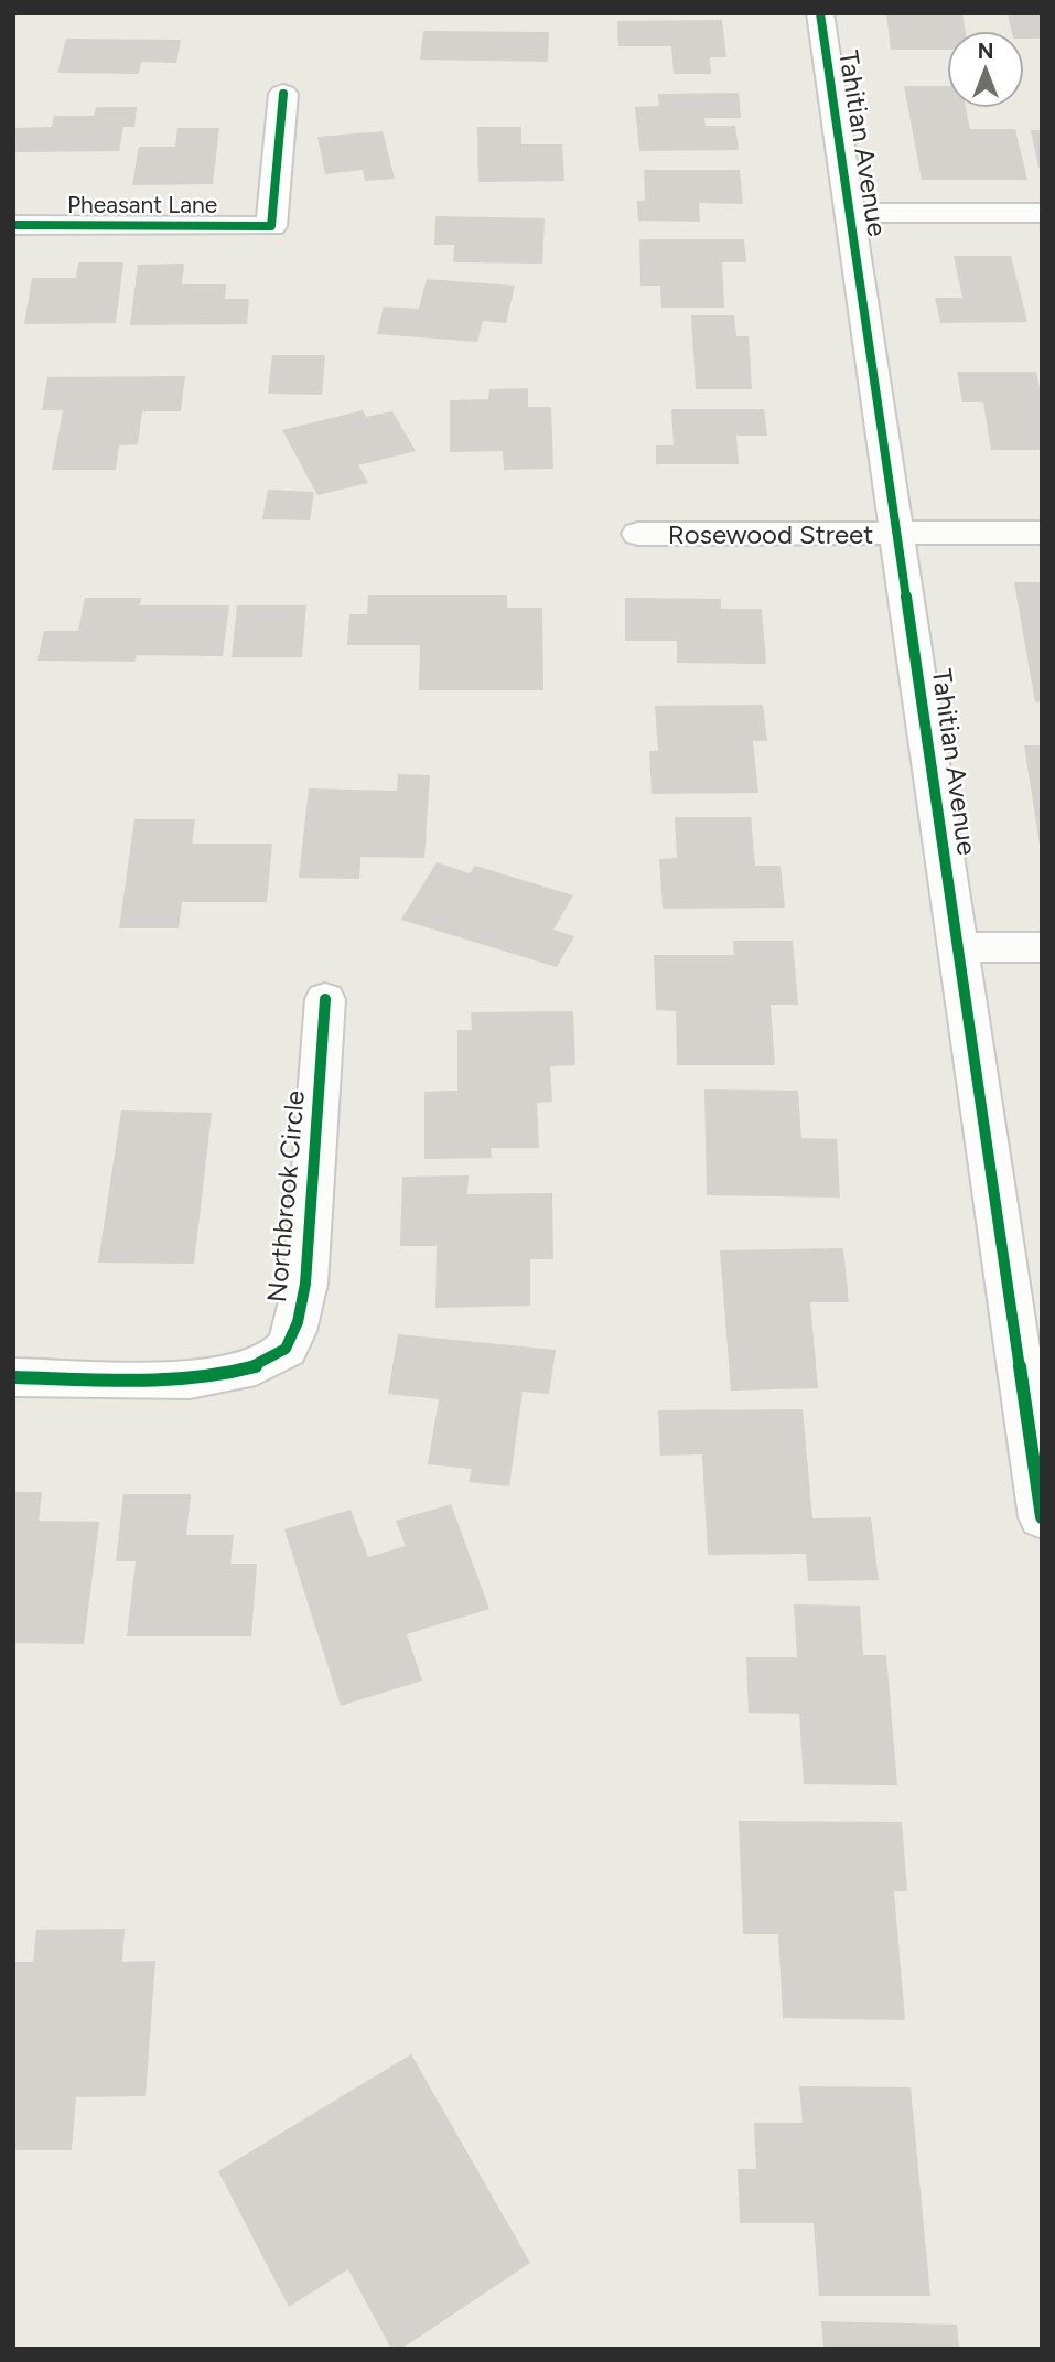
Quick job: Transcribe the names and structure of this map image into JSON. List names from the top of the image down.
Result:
{
  "streets": {
    "street": [
      "Tahitian Avenue",
      "Pheasant Lane",
      "Rosewood Street",
      "Northbrook Circle"
    ]
  },
  "crossings": [
    ["Tahitian Avenue", "Rosewood Street"]
  ],
  "north": "top"
}
